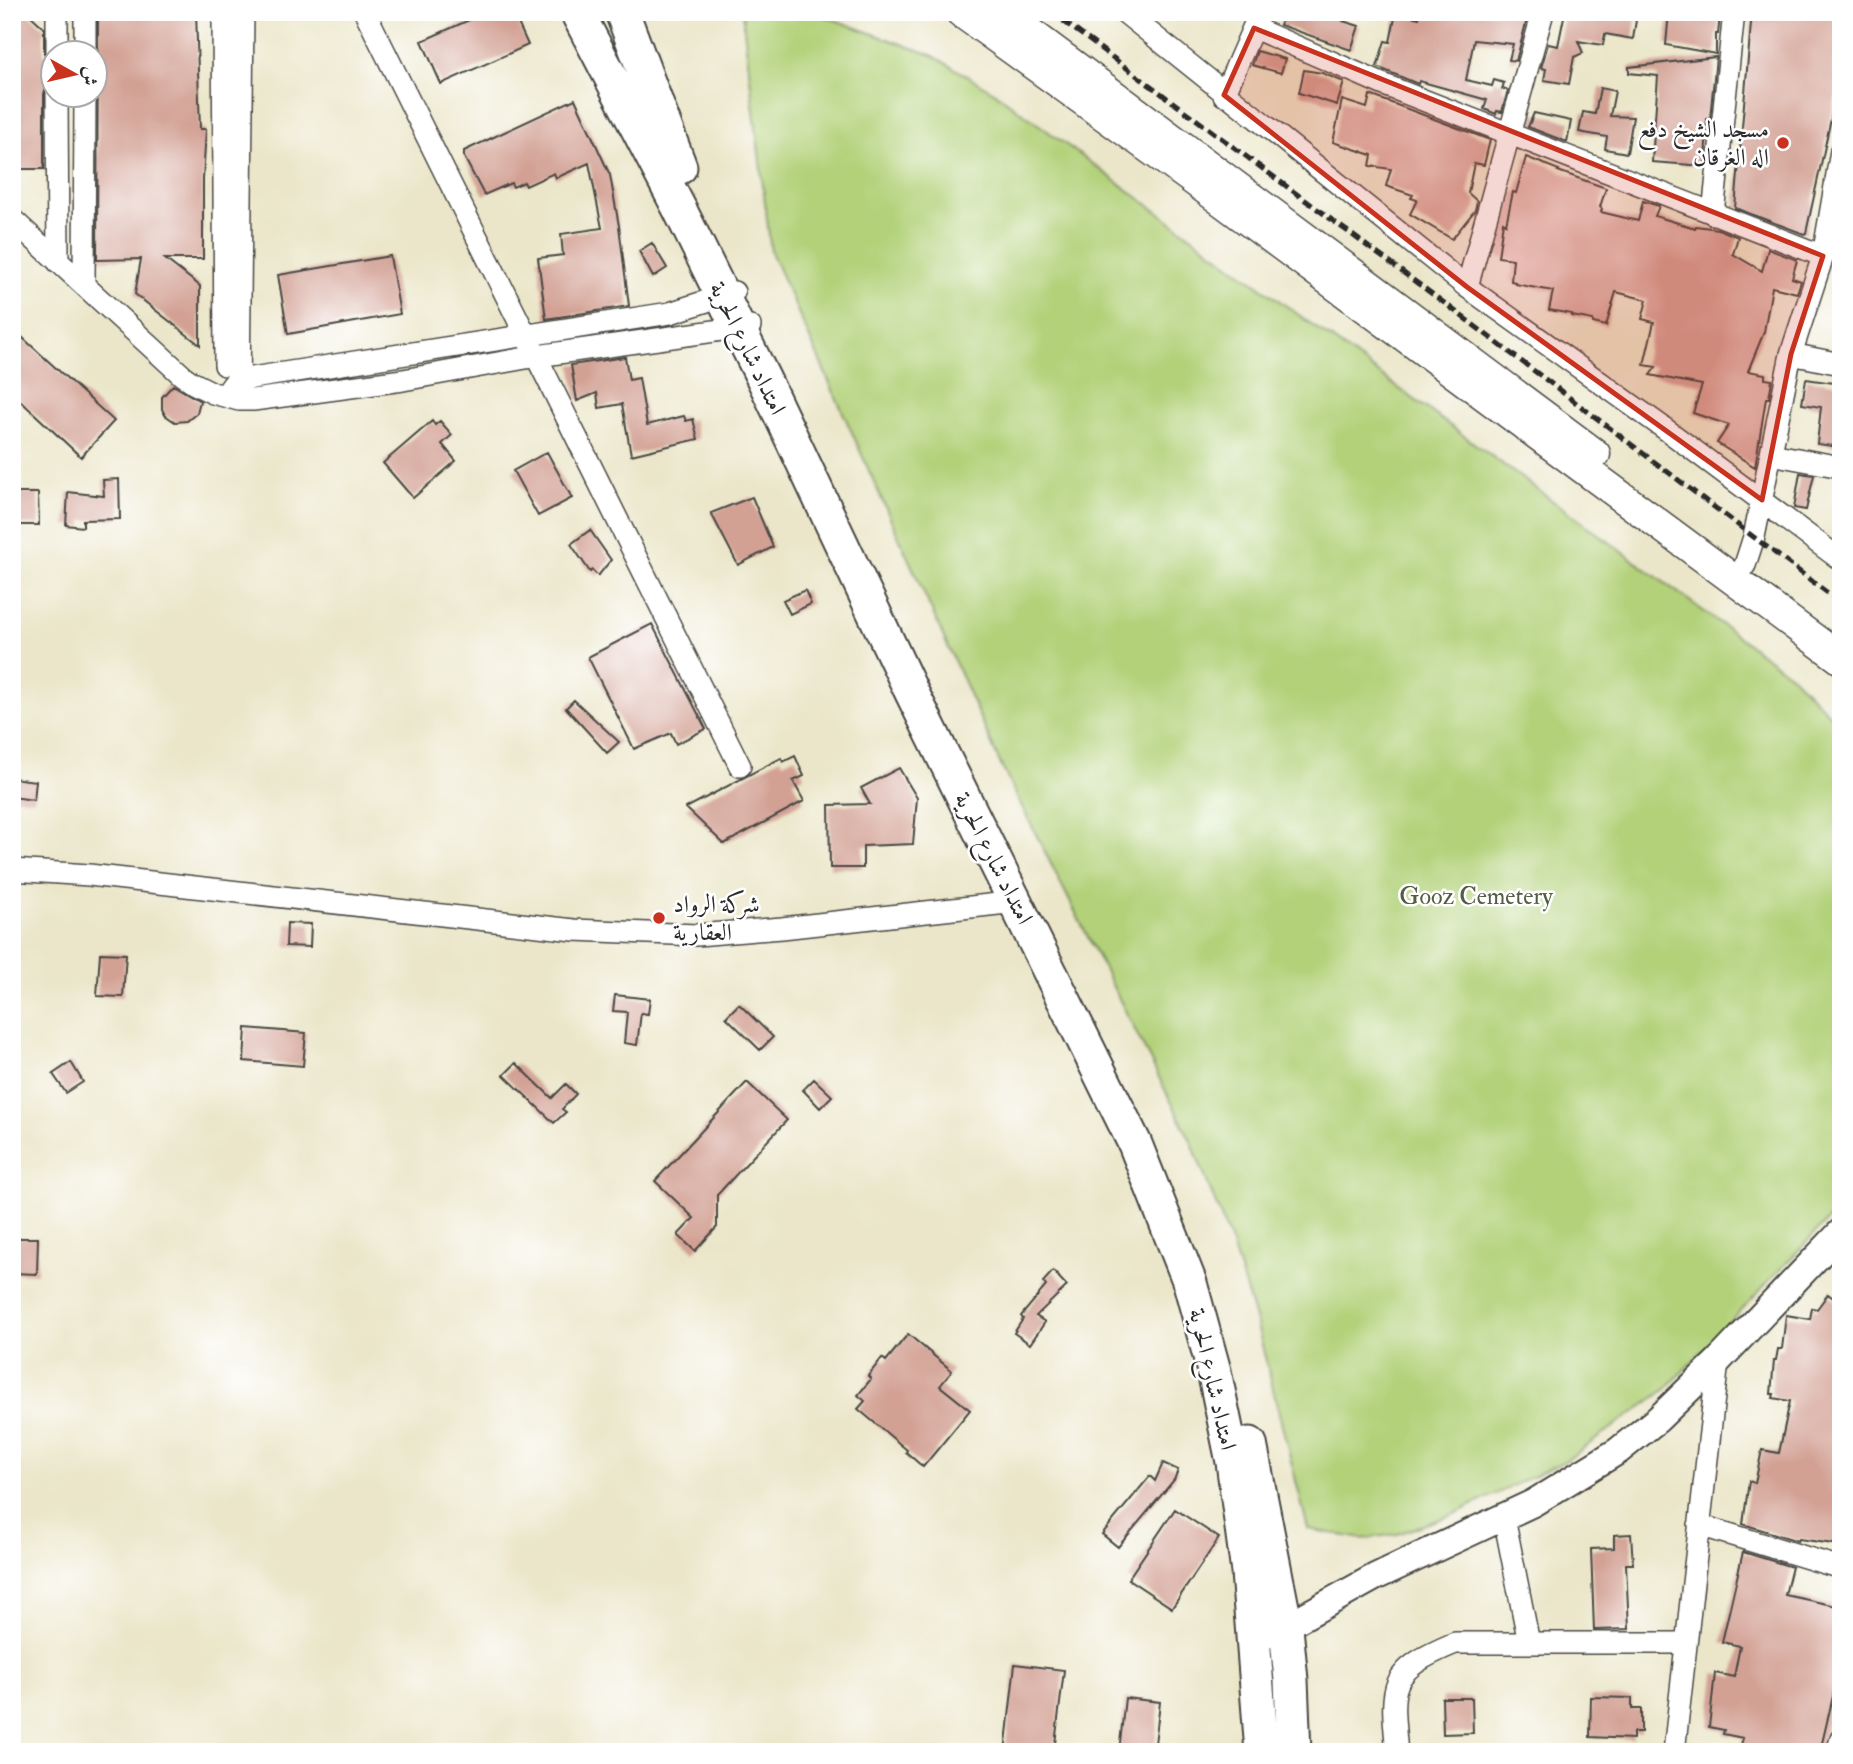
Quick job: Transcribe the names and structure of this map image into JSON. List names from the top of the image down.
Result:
{
  "streets": {
    "main road": ["امتداد شارع الحرية"]
  },
  "parks": ["Gooz Cemetery"],
  "places": ["مسجد الشيخ دفع اله الغرقان", "شركة الرواد العقارية"],
  "north": "right"
}
